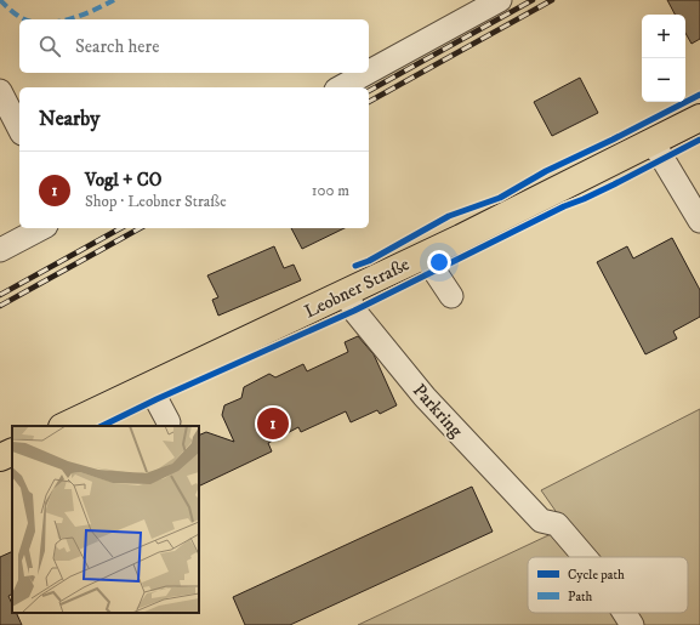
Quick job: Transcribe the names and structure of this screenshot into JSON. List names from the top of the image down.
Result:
{
  "streets": {
    "main road": ["Leobner Straße"],
    "street": ["Parkring"]
  },
  "crossings": [
    ["Leobner Straße", "Parkring"]
  ],
  "legend": ["Cycle path", "Path"],
  "page": {
    "map_buttons": ["+", "−"],
    "search": "Search here",
    "heading": "Nearby",
    "list": [
      {
        "mark": "1",
        "name": "Vogl + CO",
        "note": "Shop · Leobner Straße",
        "value": "100 m"
      }
    ],
    "pins": "1"
  }
}
